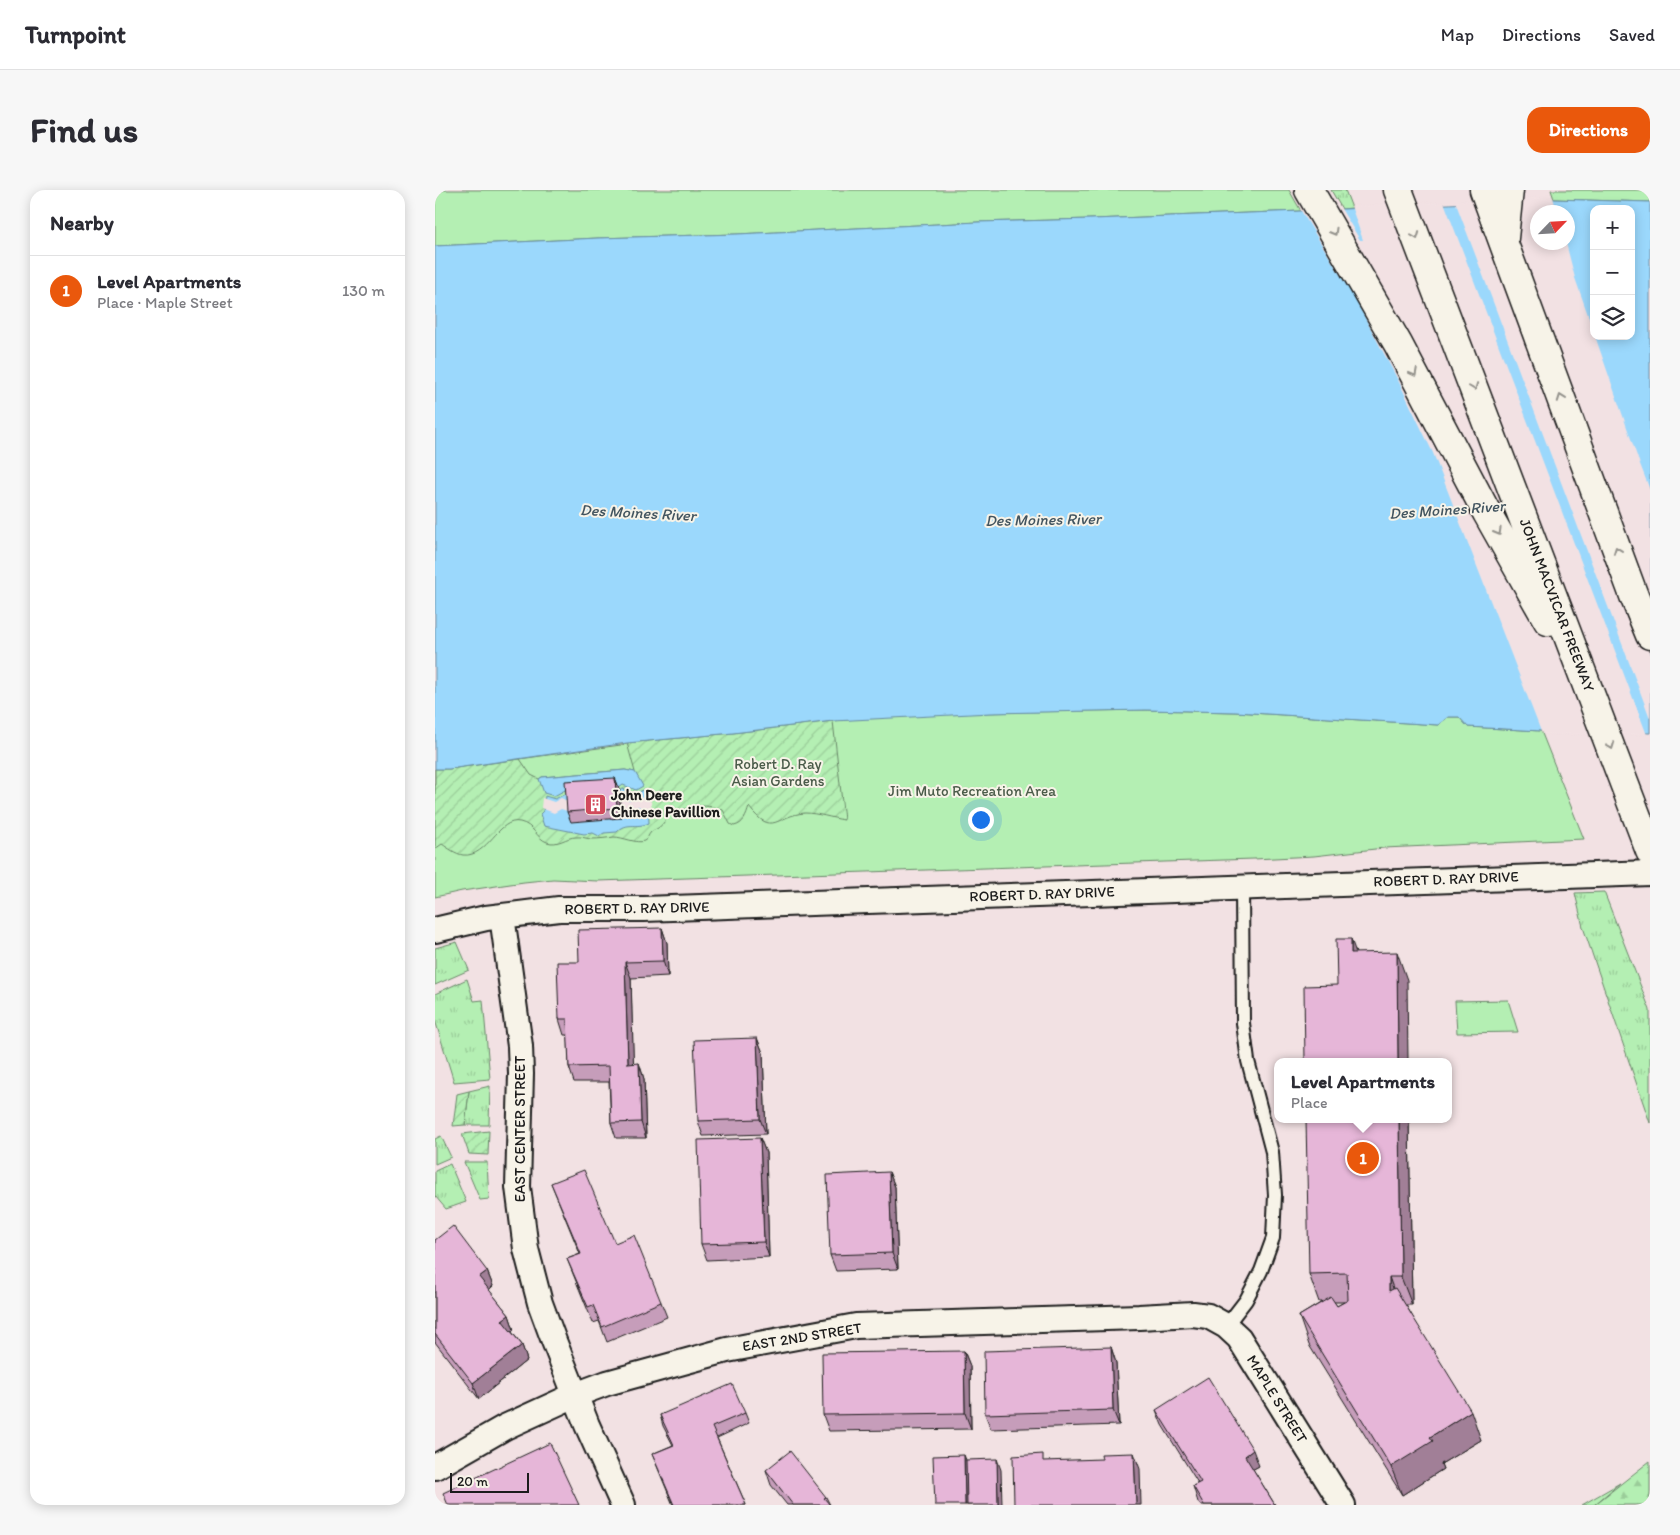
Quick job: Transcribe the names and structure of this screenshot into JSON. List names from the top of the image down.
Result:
{
  "streets": {
    "highway": ["JOHN MACVICAR FREEWAY"],
    "street": [
      "ROBERT D. RAY DRIVE",
      "EAST CENTER STREET",
      "EAST 2ND STREET",
      "MAPLE STREET"
    ]
  },
  "crossings": [
    ["ROBERT D. RAY DRIVE", "EAST CENTER STREET"],
    ["EAST CENTER STREET", "EAST 2ND STREET"],
    ["EAST 2ND STREET", "MAPLE STREET"]
  ],
  "water": ["Des Moines River"],
  "parks": ["Robert D. Ray Asian Gardens", "Jim Muto Recreation Area"],
  "places": {
    "building": ["John Deere Chinese Pavillion"]
  },
  "scale_bar": "20 m",
  "north": "top right",
  "page": {
    "header": "Turnpoint",
    "nav": ["Map", "Directions", "Saved"],
    "buttons": "Directions",
    "title": "Find us",
    "heading": "Nearby",
    "map_buttons": ["+", "−"],
    "list": [
      {
        "mark": "1",
        "name": "Level Apartments",
        "note": "Place · Maple Street",
        "value": "130 m"
      }
    ],
    "popup": ["Level Apartments", "Place"],
    "pins": "1",
    "scale": "20 m"
  }
}
